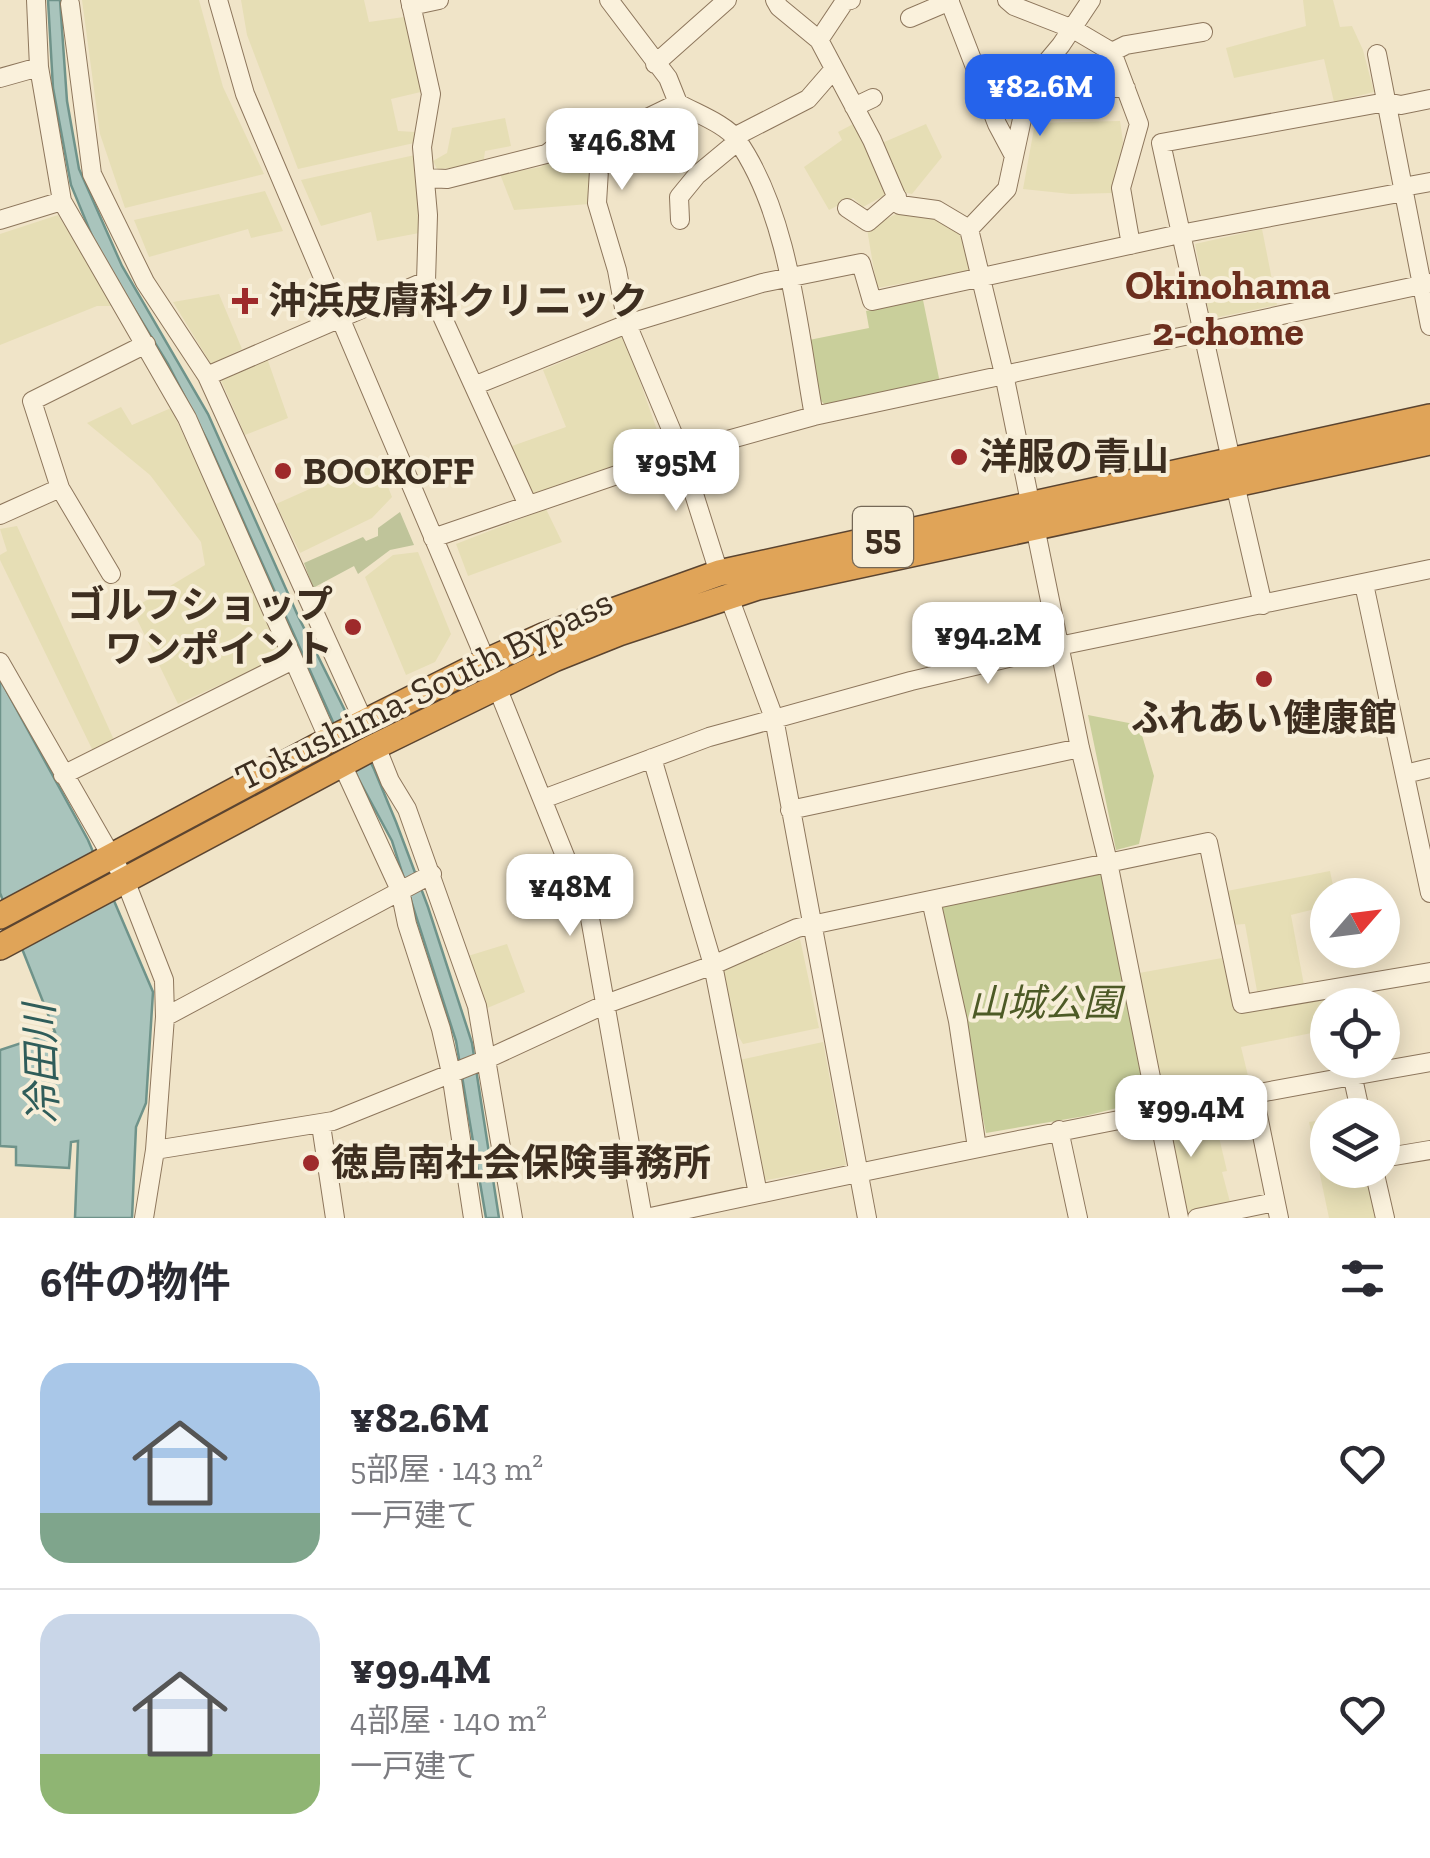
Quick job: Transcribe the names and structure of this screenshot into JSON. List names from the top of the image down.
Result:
{
  "streets": {
    "highway": ["55", "Tokushima-South Bypass"]
  },
  "districts": ["Okinohama 2-chome"],
  "water": ["冷田川"],
  "parks": ["山城公園"],
  "places": {
    "health": ["沖浜皮膚科クリニック"],
    "other": [
      "洋服の青山",
      "BOOKOFF",
      "ゴルフショップ ワンポイント",
      "ふれあい健康館",
      "徳島南社会保険事務所"
    ]
  },
  "north": "top right",
  "page": {
    "price": [
      "¥82.6M",
      "¥46.8M",
      "¥95M",
      "¥94.2M",
      "¥48M",
      "¥99.4M"
    ],
    "heading": "6件の物件",
    "list": [
      {
        "name": "¥82.6M",
        "note": "5部屋 · 143 m² · 一戸建て"
      },
      {
        "name": "¥99.4M",
        "note": "4部屋 · 140 m² · 一戸建て"
      }
    ]
  }
}
